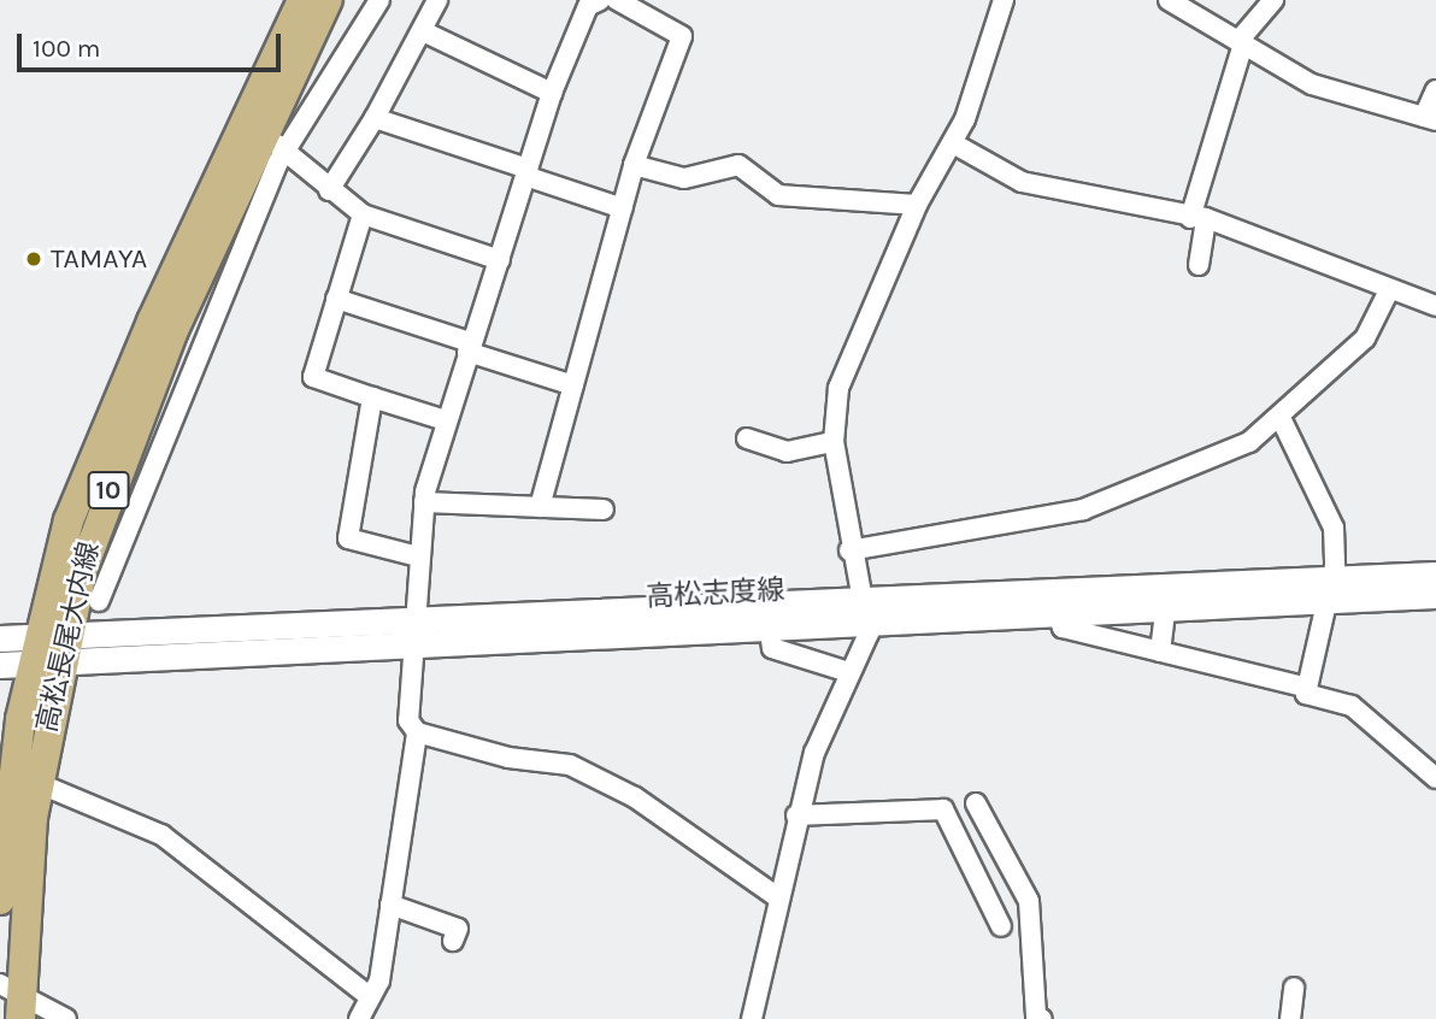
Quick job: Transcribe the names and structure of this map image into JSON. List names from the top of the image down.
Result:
{
  "streets": {
    "main road": ["10", "高松志度線", "高松長尾大内線"]
  },
  "crossings": [
    ["高松志度線", "高松長尾大内線"]
  ],
  "places": ["TAMAYA"],
  "scale_bar": "100 m"
}
